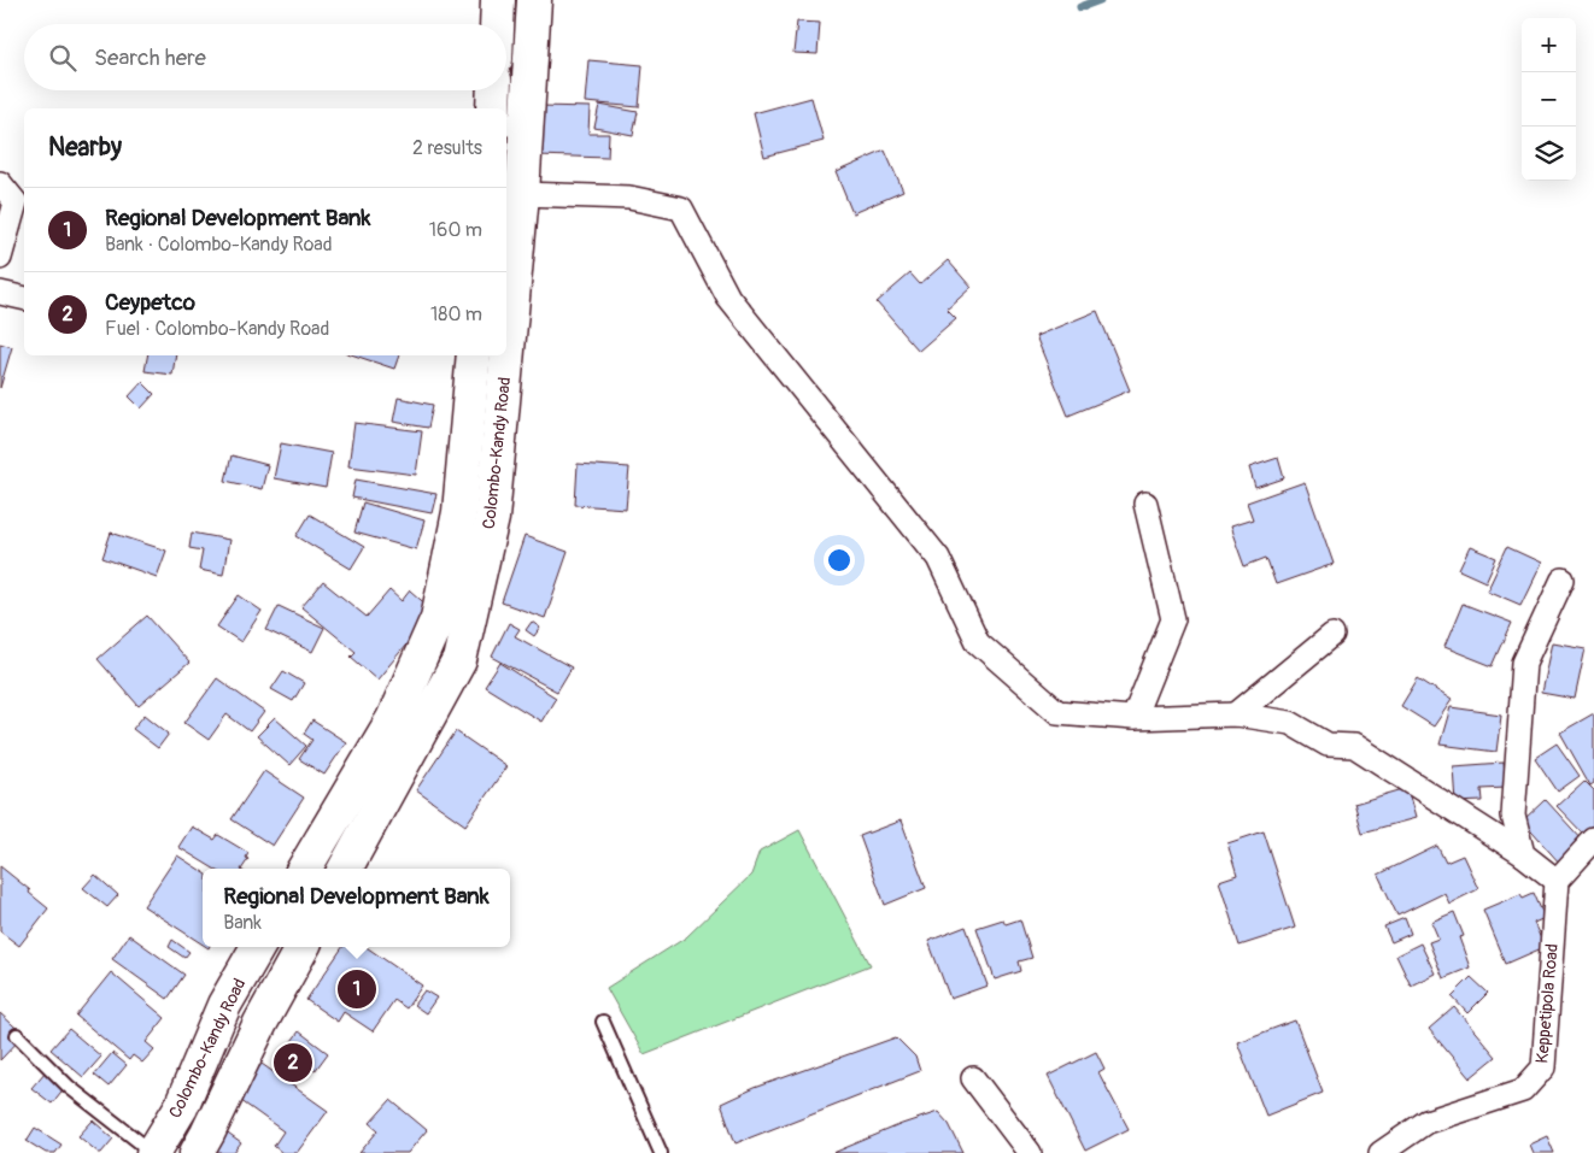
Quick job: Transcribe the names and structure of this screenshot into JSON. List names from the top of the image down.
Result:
{
  "streets": {
    "highway": ["Colombo-Kandy Road"],
    "street": ["Keppetipola Road"]
  },
  "page": {
    "map_buttons": ["+", "−"],
    "search": "Search here",
    "heading": ["Nearby", "2 results"],
    "list": [
      {
        "mark": "1",
        "name": "Regional Development Bank",
        "note": "Bank · Colombo-Kandy Road",
        "value": "160 m"
      },
      {
        "mark": "2",
        "name": "Ceypetco",
        "note": "Fuel · Colombo-Kandy Road",
        "value": "180 m"
      }
    ],
    "popup": ["Regional Development Bank", "Bank"],
    "pins": ["1", "2"]
  }
}
